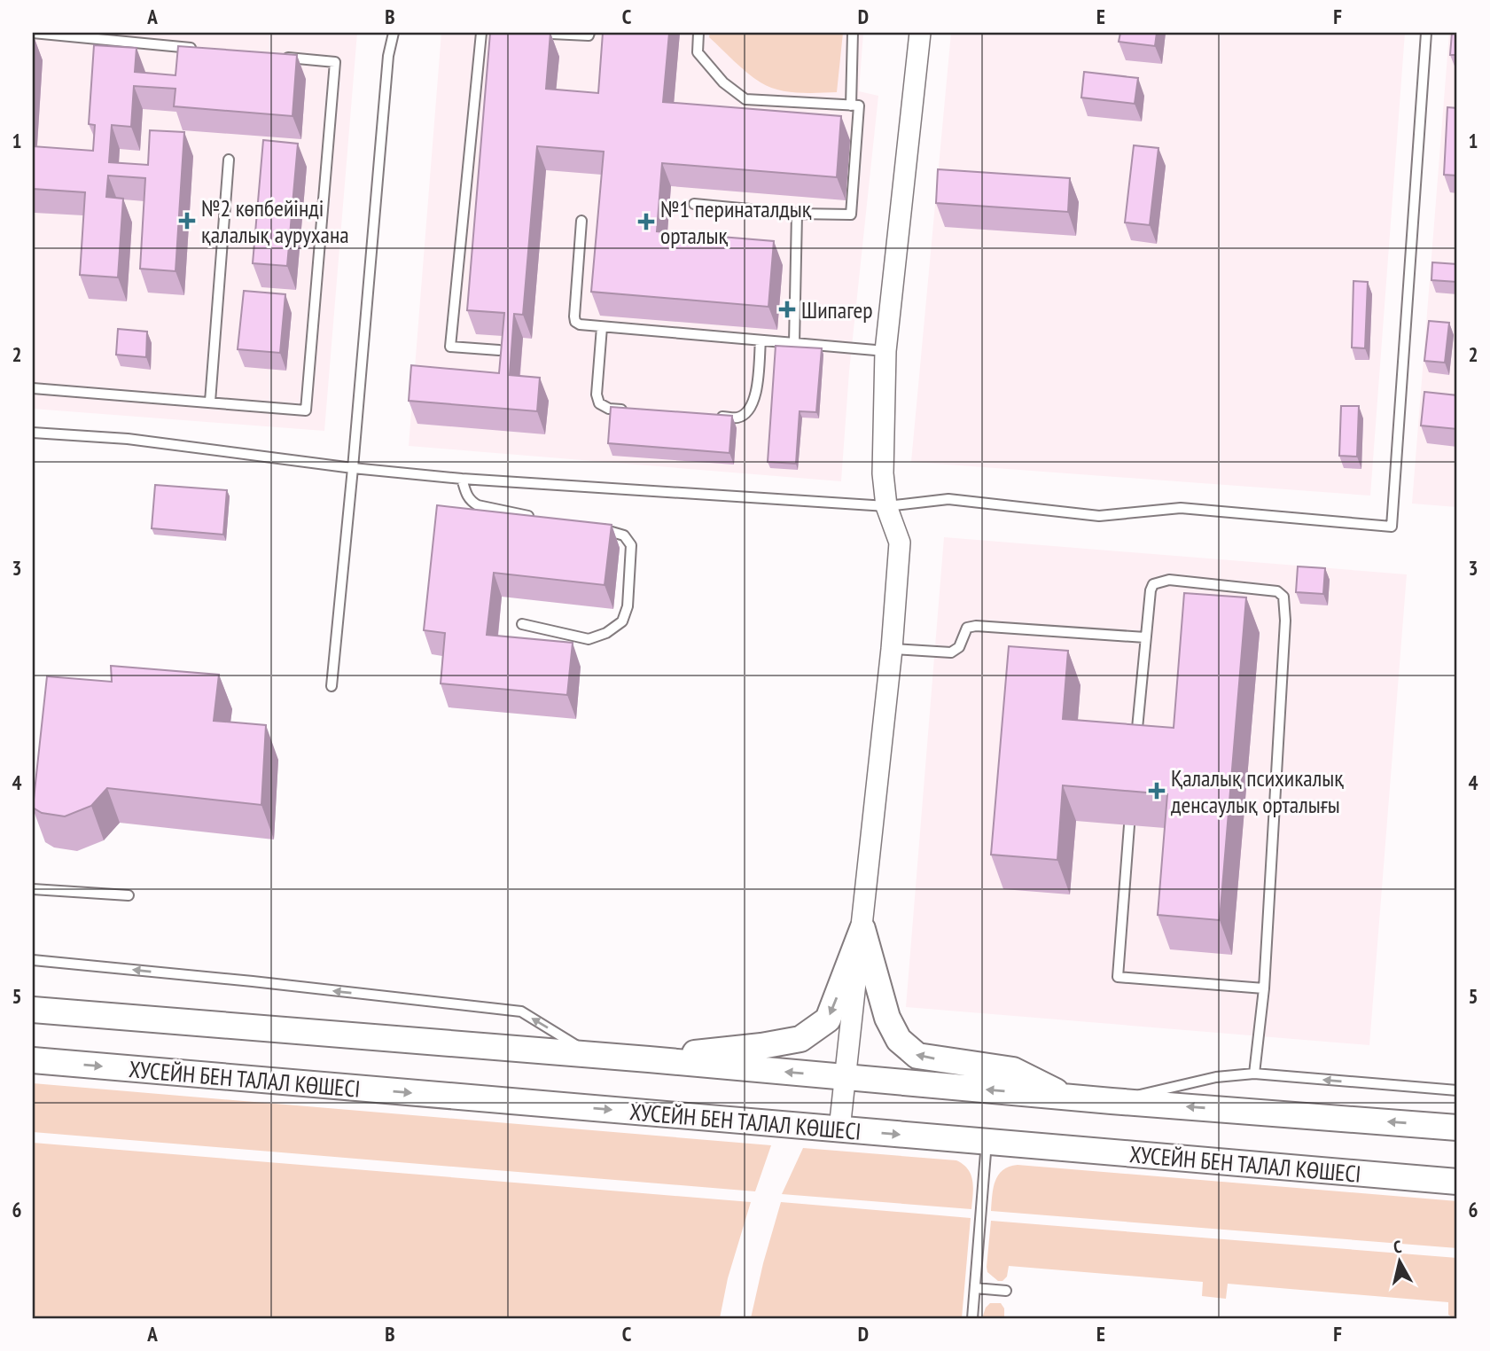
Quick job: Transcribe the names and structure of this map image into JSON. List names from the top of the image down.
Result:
{
  "streets": {
    "street": ["ХУСЕЙН БЕН ТАЛАЛ КӨШЕСІ"]
  },
  "places": {
    "health": [
      "№2 көпбейінді қалалық аурухана",
      "№1 перинаталдық орталық",
      "Шипагер",
      "Қалалық психикалық денсаулық орталығы"
    ]
  },
  "north": "top",
  "grid": {
    "columns": [
      "A",
      "B",
      "C",
      "D",
      "E",
      "F"
    ],
    "rows": [
      "1",
      "2",
      "3",
      "4",
      "5",
      "6"
    ]
  }
}
